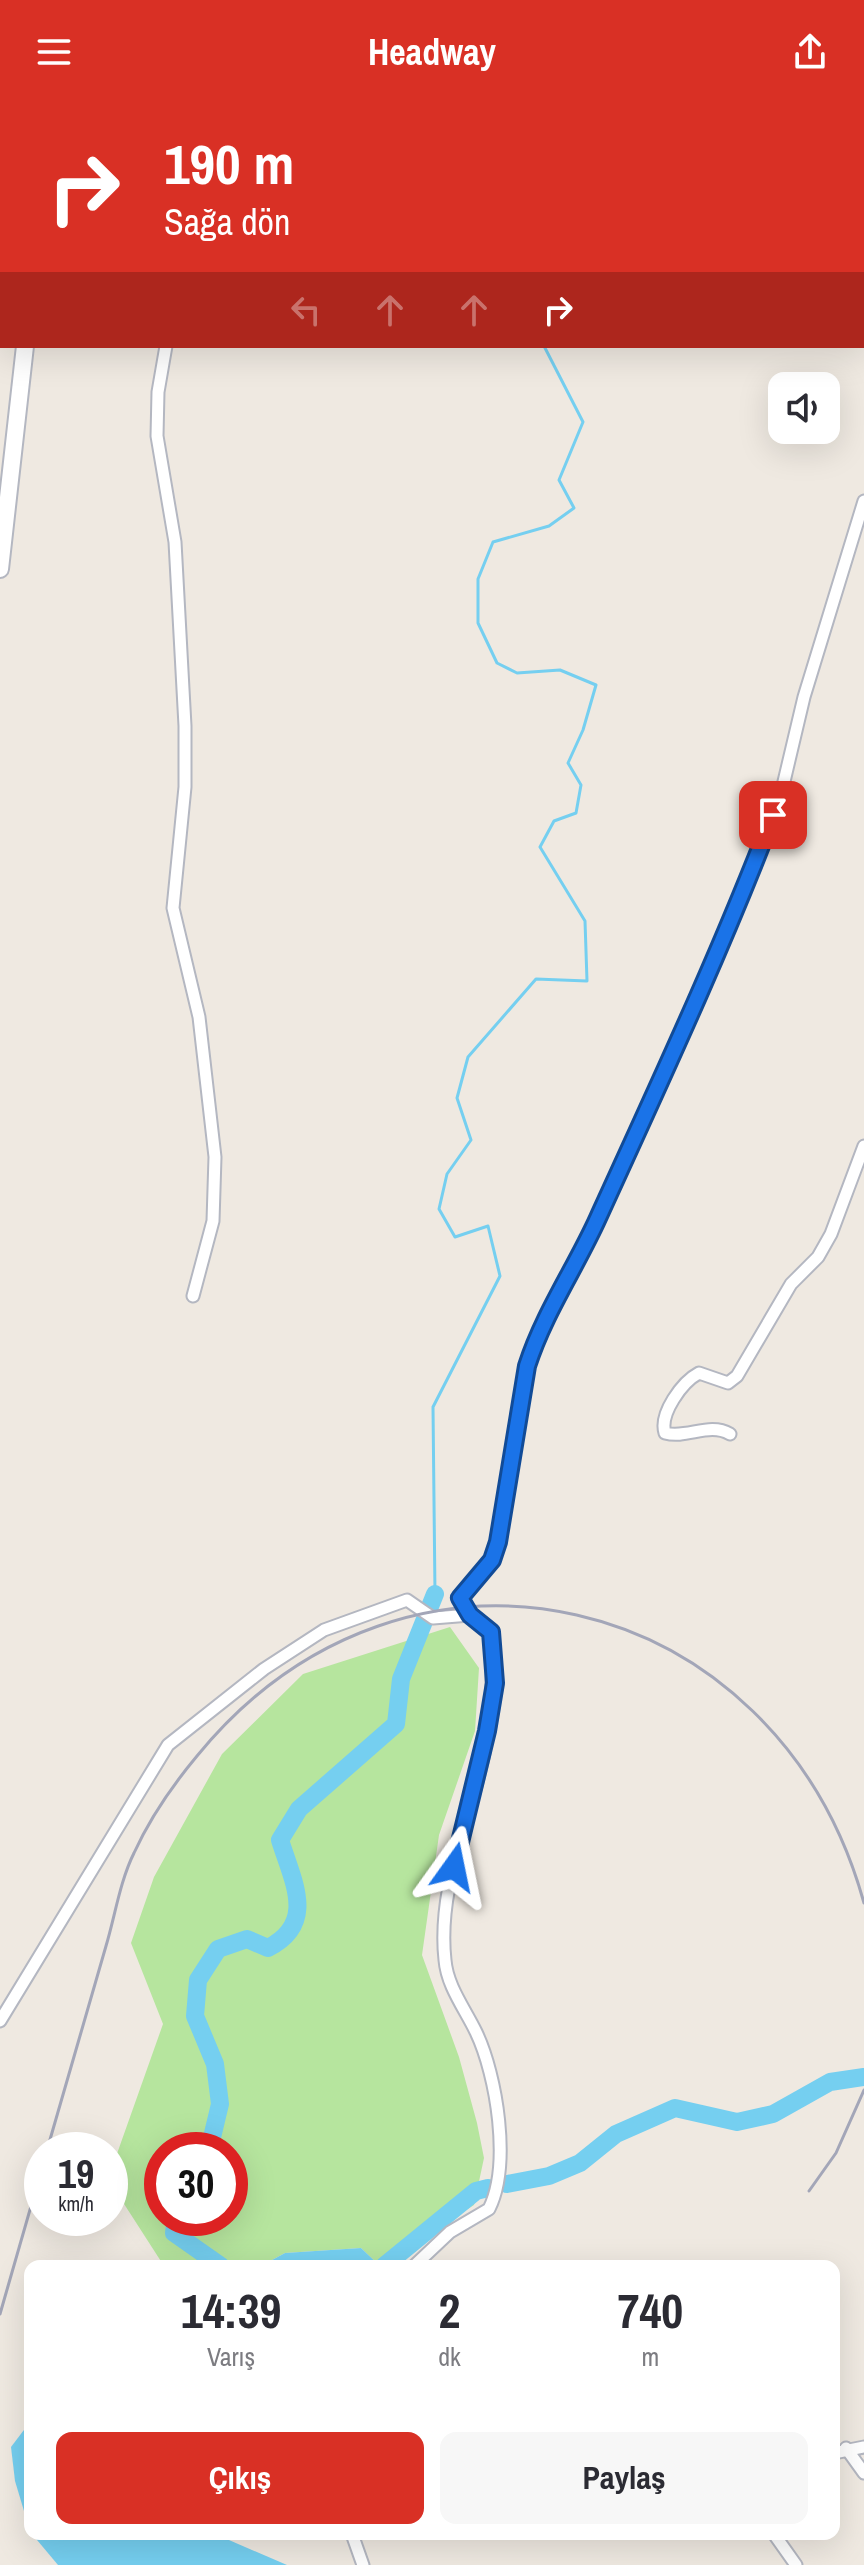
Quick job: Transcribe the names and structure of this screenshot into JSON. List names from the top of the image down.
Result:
{
  "page": {
    "header": "Headway",
    "turn": ["190 m", "Sağa dön"],
    "speed": "19 km/h",
    "limit": "30",
    "eta": [
      "14:39",
      "Varış",
      "2",
      "dk",
      "740",
      "m"
    ],
    "buttons": ["Çıkış", "Paylaş"]
  }
}
